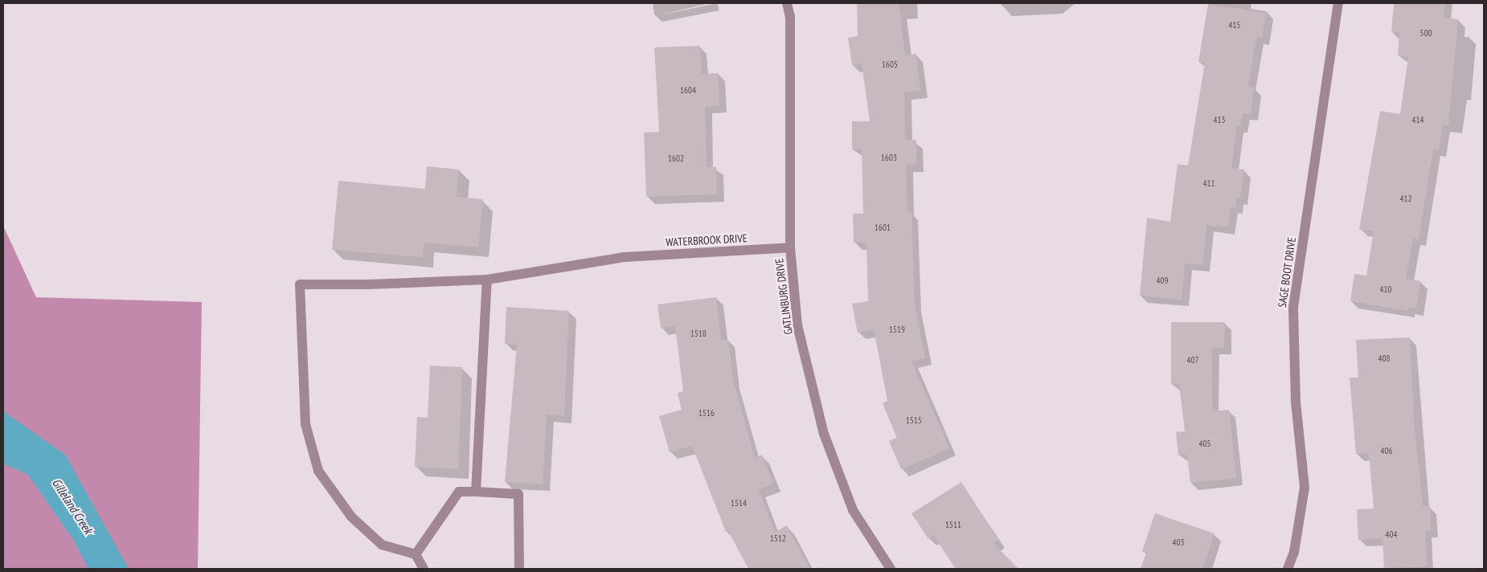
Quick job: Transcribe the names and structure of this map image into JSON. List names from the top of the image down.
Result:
{
  "streets": {
    "street": ["WATERBROOK DRIVE", "SAGE BOOT DRIVE", "GATLINBURG DRIVE"]
  },
  "crossings": [
    ["WATERBROOK DRIVE", "GATLINBURG DRIVE"]
  ],
  "water": ["Gilleland Creek"],
  "house_numbers": [
    "415",
    "500",
    "1605",
    "1604",
    "413",
    "414",
    "1603",
    "1602",
    "411",
    "412",
    "1601",
    "409",
    "410",
    "1519",
    "1518",
    "408",
    "407",
    "1516",
    "1515",
    "405",
    "406",
    "1514",
    "1511",
    "404",
    "1512",
    "403"
  ]
}
